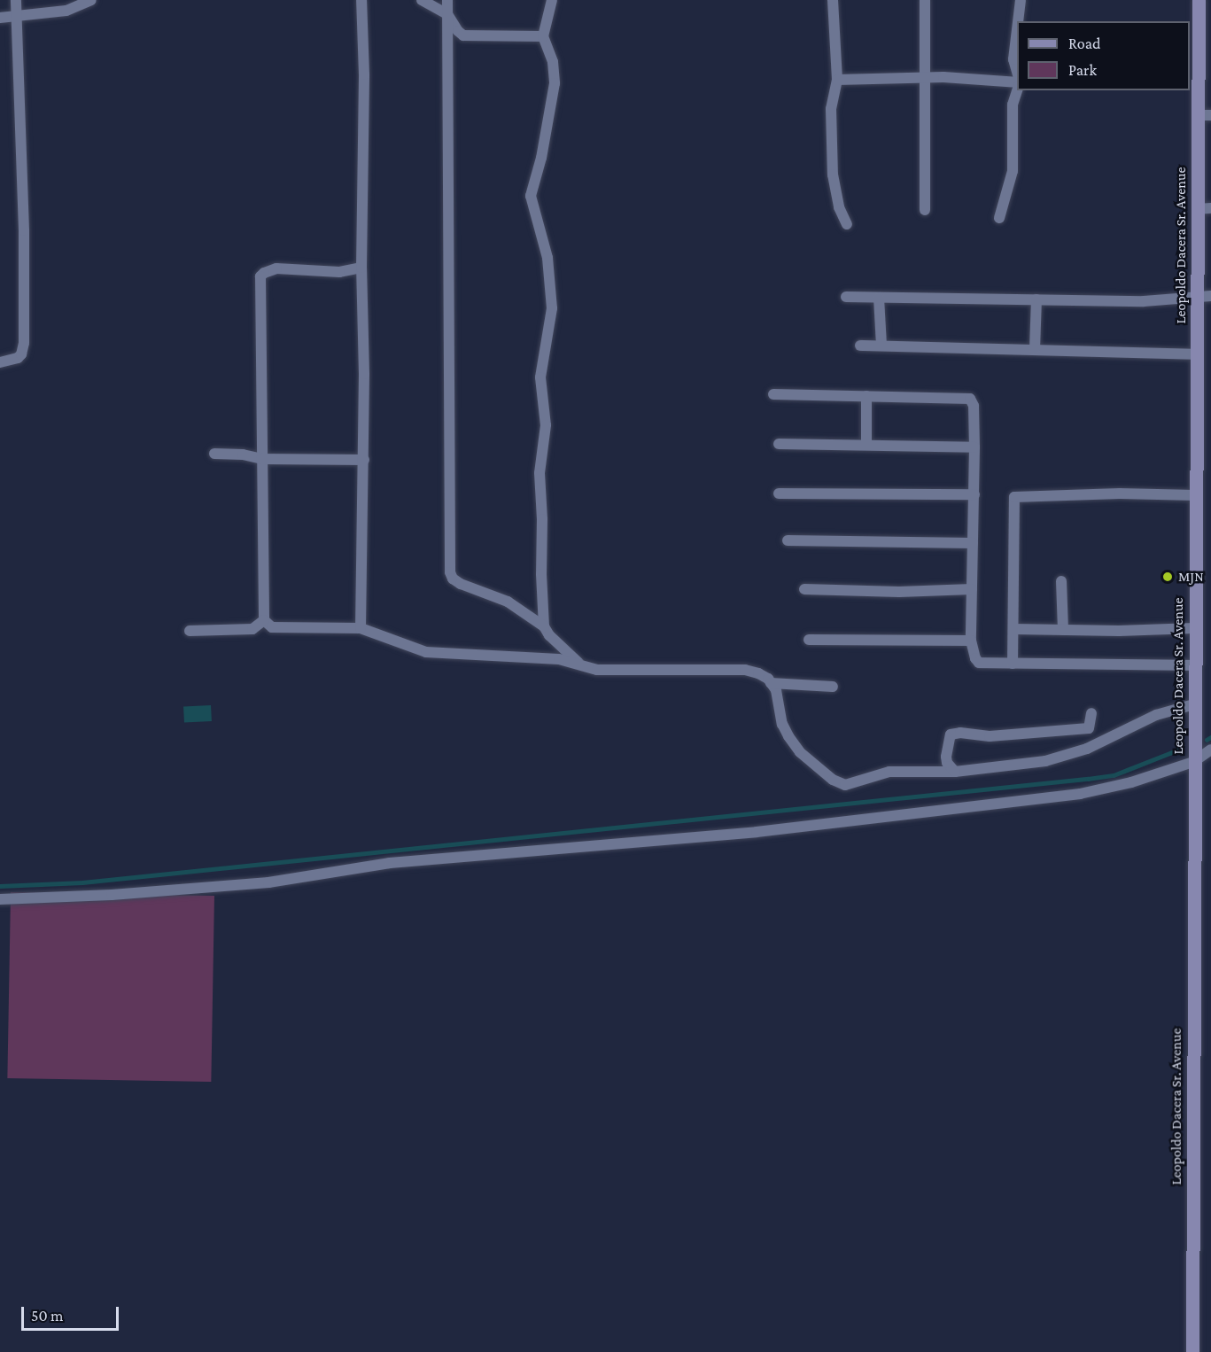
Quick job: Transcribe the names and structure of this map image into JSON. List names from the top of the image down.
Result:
{
  "streets": {
    "main road": ["Leopoldo Dacera Sr. Avenue"]
  },
  "places": ["MJN"],
  "legend": ["Road", "Park"],
  "scale_bar": "50 m"
}
